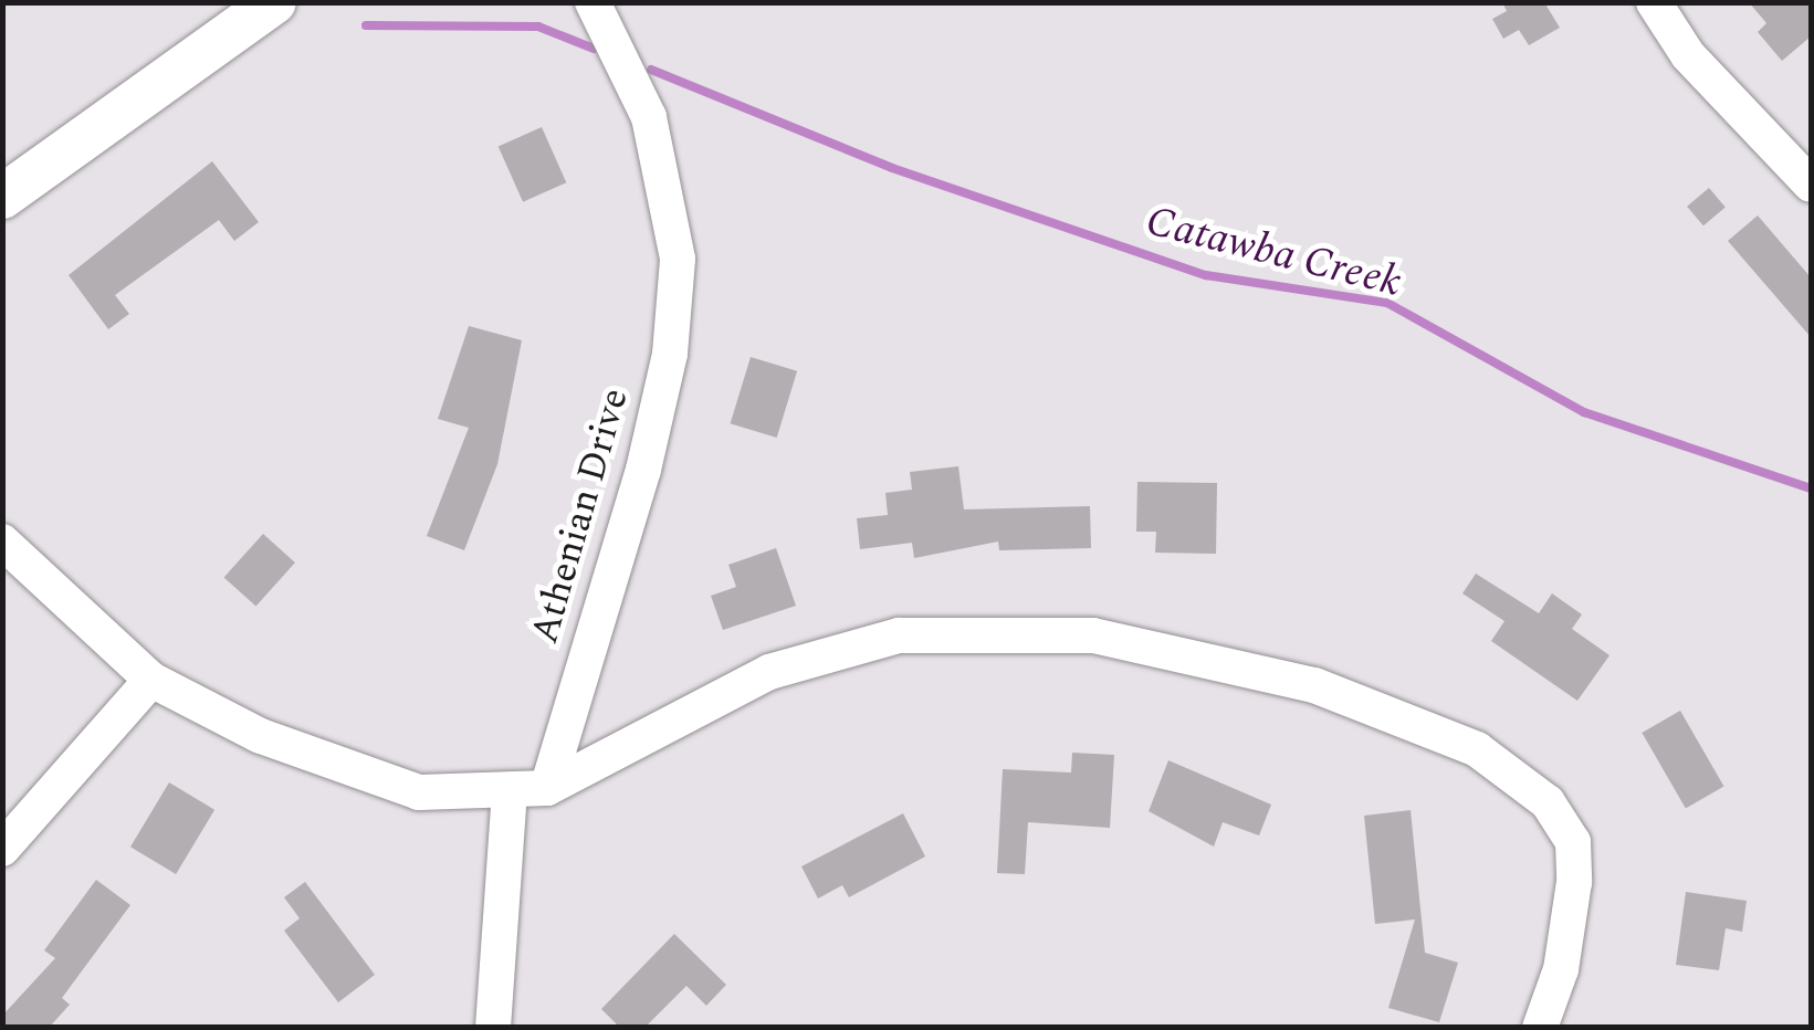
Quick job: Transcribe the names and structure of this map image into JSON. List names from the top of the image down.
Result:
{
  "streets": {
    "street": ["Athenian Drive"]
  },
  "water": ["Catawba Creek"]
}
